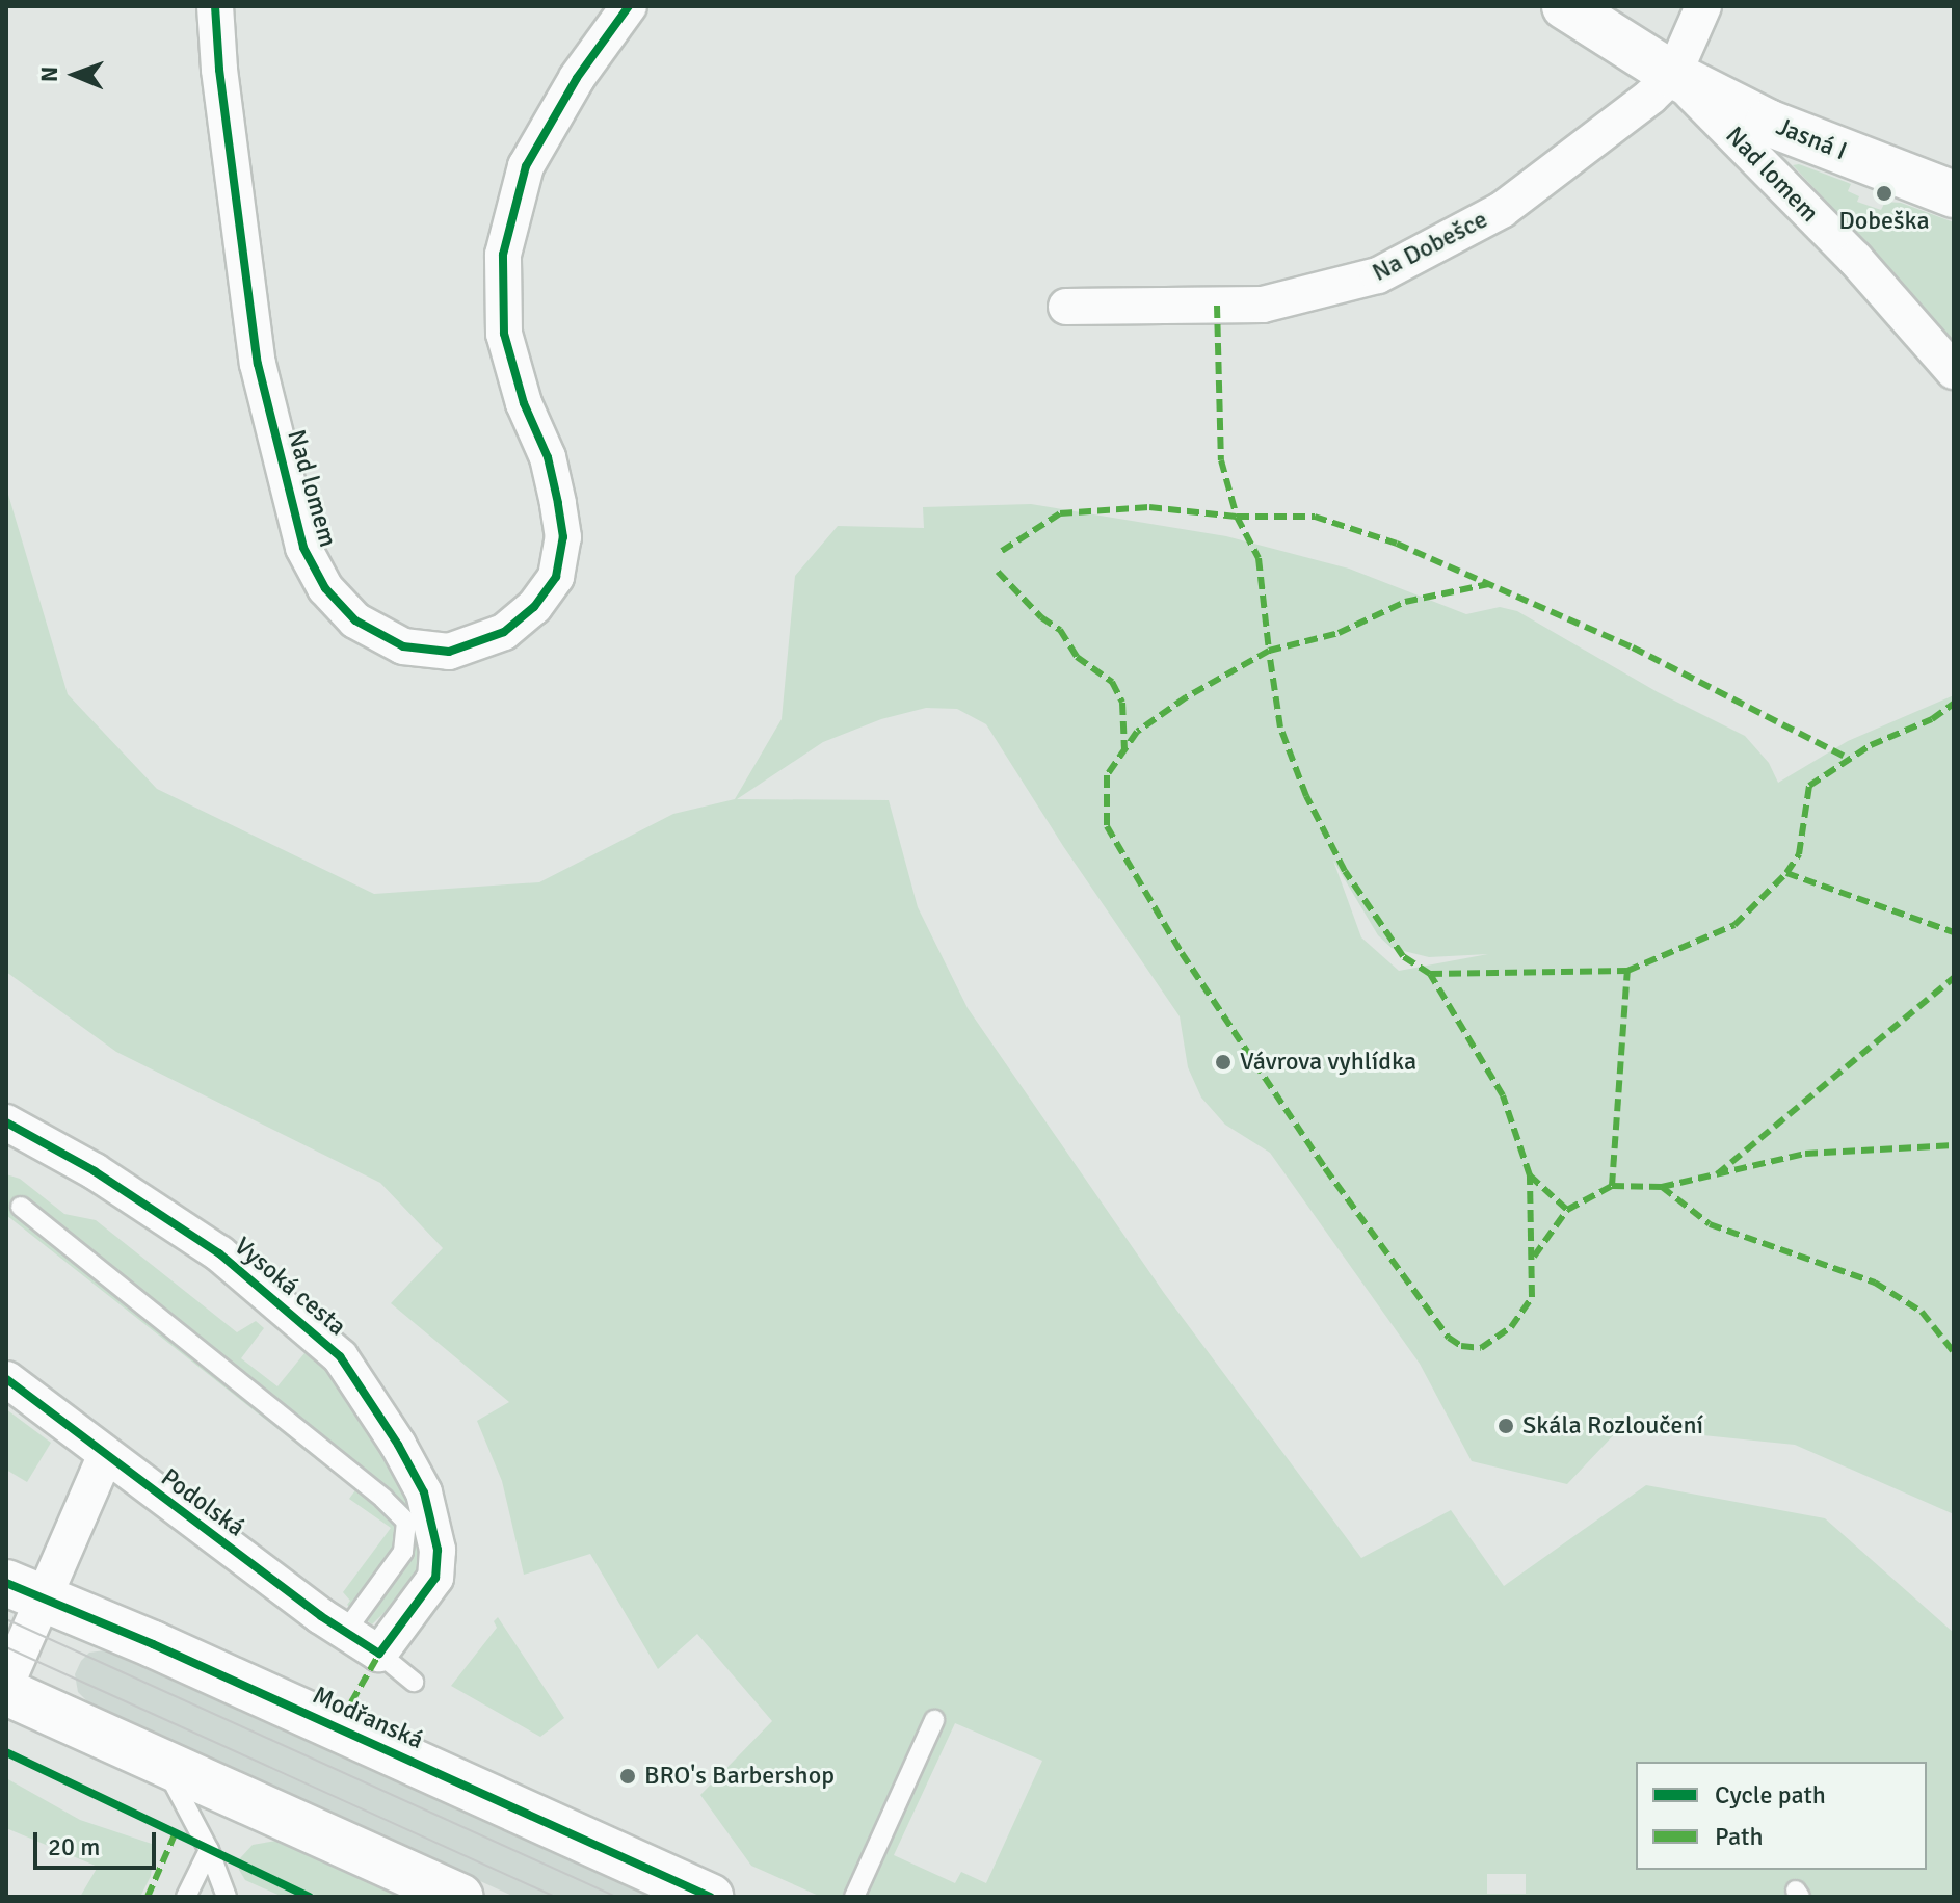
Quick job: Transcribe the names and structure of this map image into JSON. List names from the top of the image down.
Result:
{
  "streets": {
    "main road": ["Jasná I", "Nad lomem", "Modřanská"],
    "street": ["Na Dobešce", "Vysoká cesta", "Podolská"]
  },
  "crossings": [
    ["Jasná I", "Nad lomem"],
    ["Jasná I", "Na Dobešce"],
    ["Nad lomem", "Na Dobešce"],
    ["Vysoká cesta", "Podolská"]
  ],
  "places": [
    "Dobeška",
    "Vávrova vyhlídka",
    "Skála Rozloučení",
    "BRO's Barbershop"
  ],
  "legend": ["Cycle path", "Path"],
  "scale_bar": "20 m",
  "north": "left"
}
